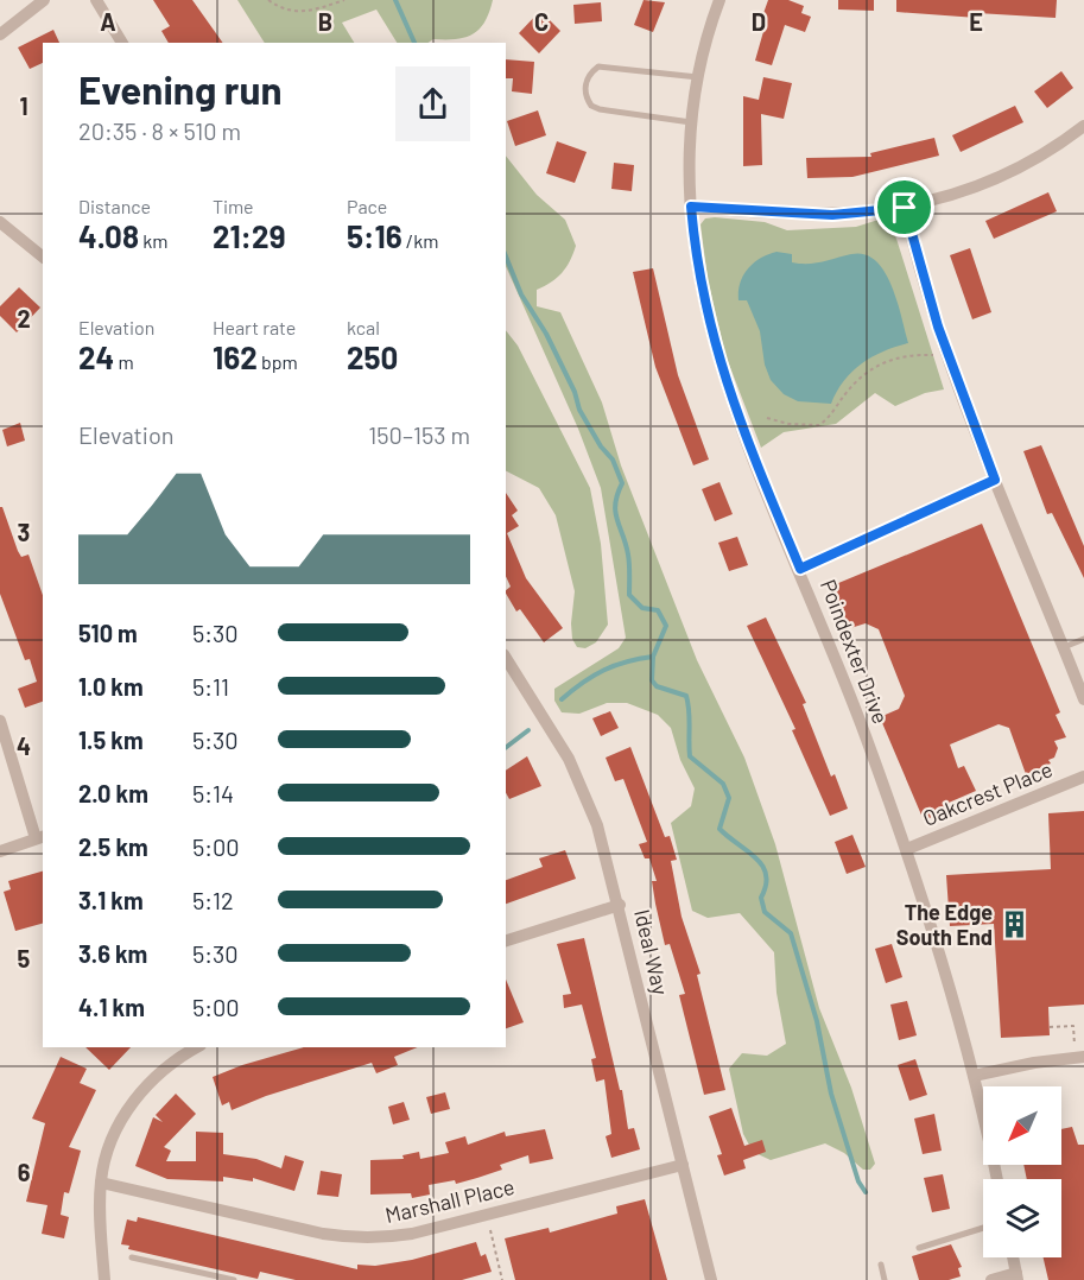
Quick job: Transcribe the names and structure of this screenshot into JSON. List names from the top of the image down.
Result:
{
  "streets": {
    "street": [
      "Poindexter Drive",
      "Oakcrest Place",
      "Ideal Way",
      "Marshall Place"
    ]
  },
  "crossings": [
    ["Poindexter Drive", "Oakcrest Place"],
    ["Ideal Way", "Marshall Place"]
  ],
  "places": {
    "building": ["The Edge South End"]
  },
  "north": "bottom left",
  "page": {
    "heading": ["Evening run", "20:35 · 8 × 510 m"],
    "stats": [
      ["Distance", "4.08 km"],
      ["Time", "21:29"],
      ["Pace", "5:16 /km"],
      ["Elevation", "24 m"],
      ["Heart rate", "162 bpm"],
      ["kcal", "250"]
    ],
    "chart": ["Elevation", "150–153 m"],
    "list": [
      {
        "name": "510 m",
        "note": "5:30"
      },
      {
        "name": "1.0 km",
        "note": "5:11"
      },
      {
        "name": "1.5 km",
        "note": "5:30"
      },
      {
        "name": "2.0 km",
        "note": "5:14"
      },
      {
        "name": "2.5 km",
        "note": "5:00"
      },
      {
        "name": "3.1 km",
        "note": "5:12"
      },
      {
        "name": "3.6 km",
        "note": "5:30"
      },
      {
        "name": "4.1 km",
        "note": "5:00"
      }
    ]
  },
  "grid": {
    "columns": [
      "A",
      "B",
      "C",
      "D",
      "E"
    ],
    "rows": [
      "1",
      "2",
      "3",
      "4",
      "5",
      "6"
    ]
  }
}
